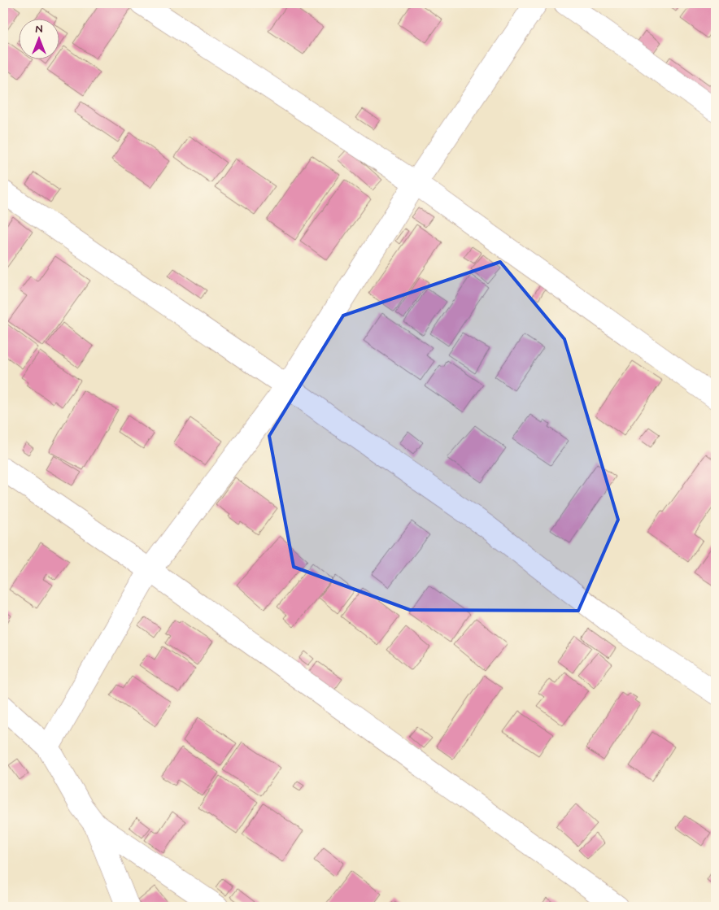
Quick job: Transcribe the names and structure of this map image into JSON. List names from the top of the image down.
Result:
{
  "north": "top"
}
